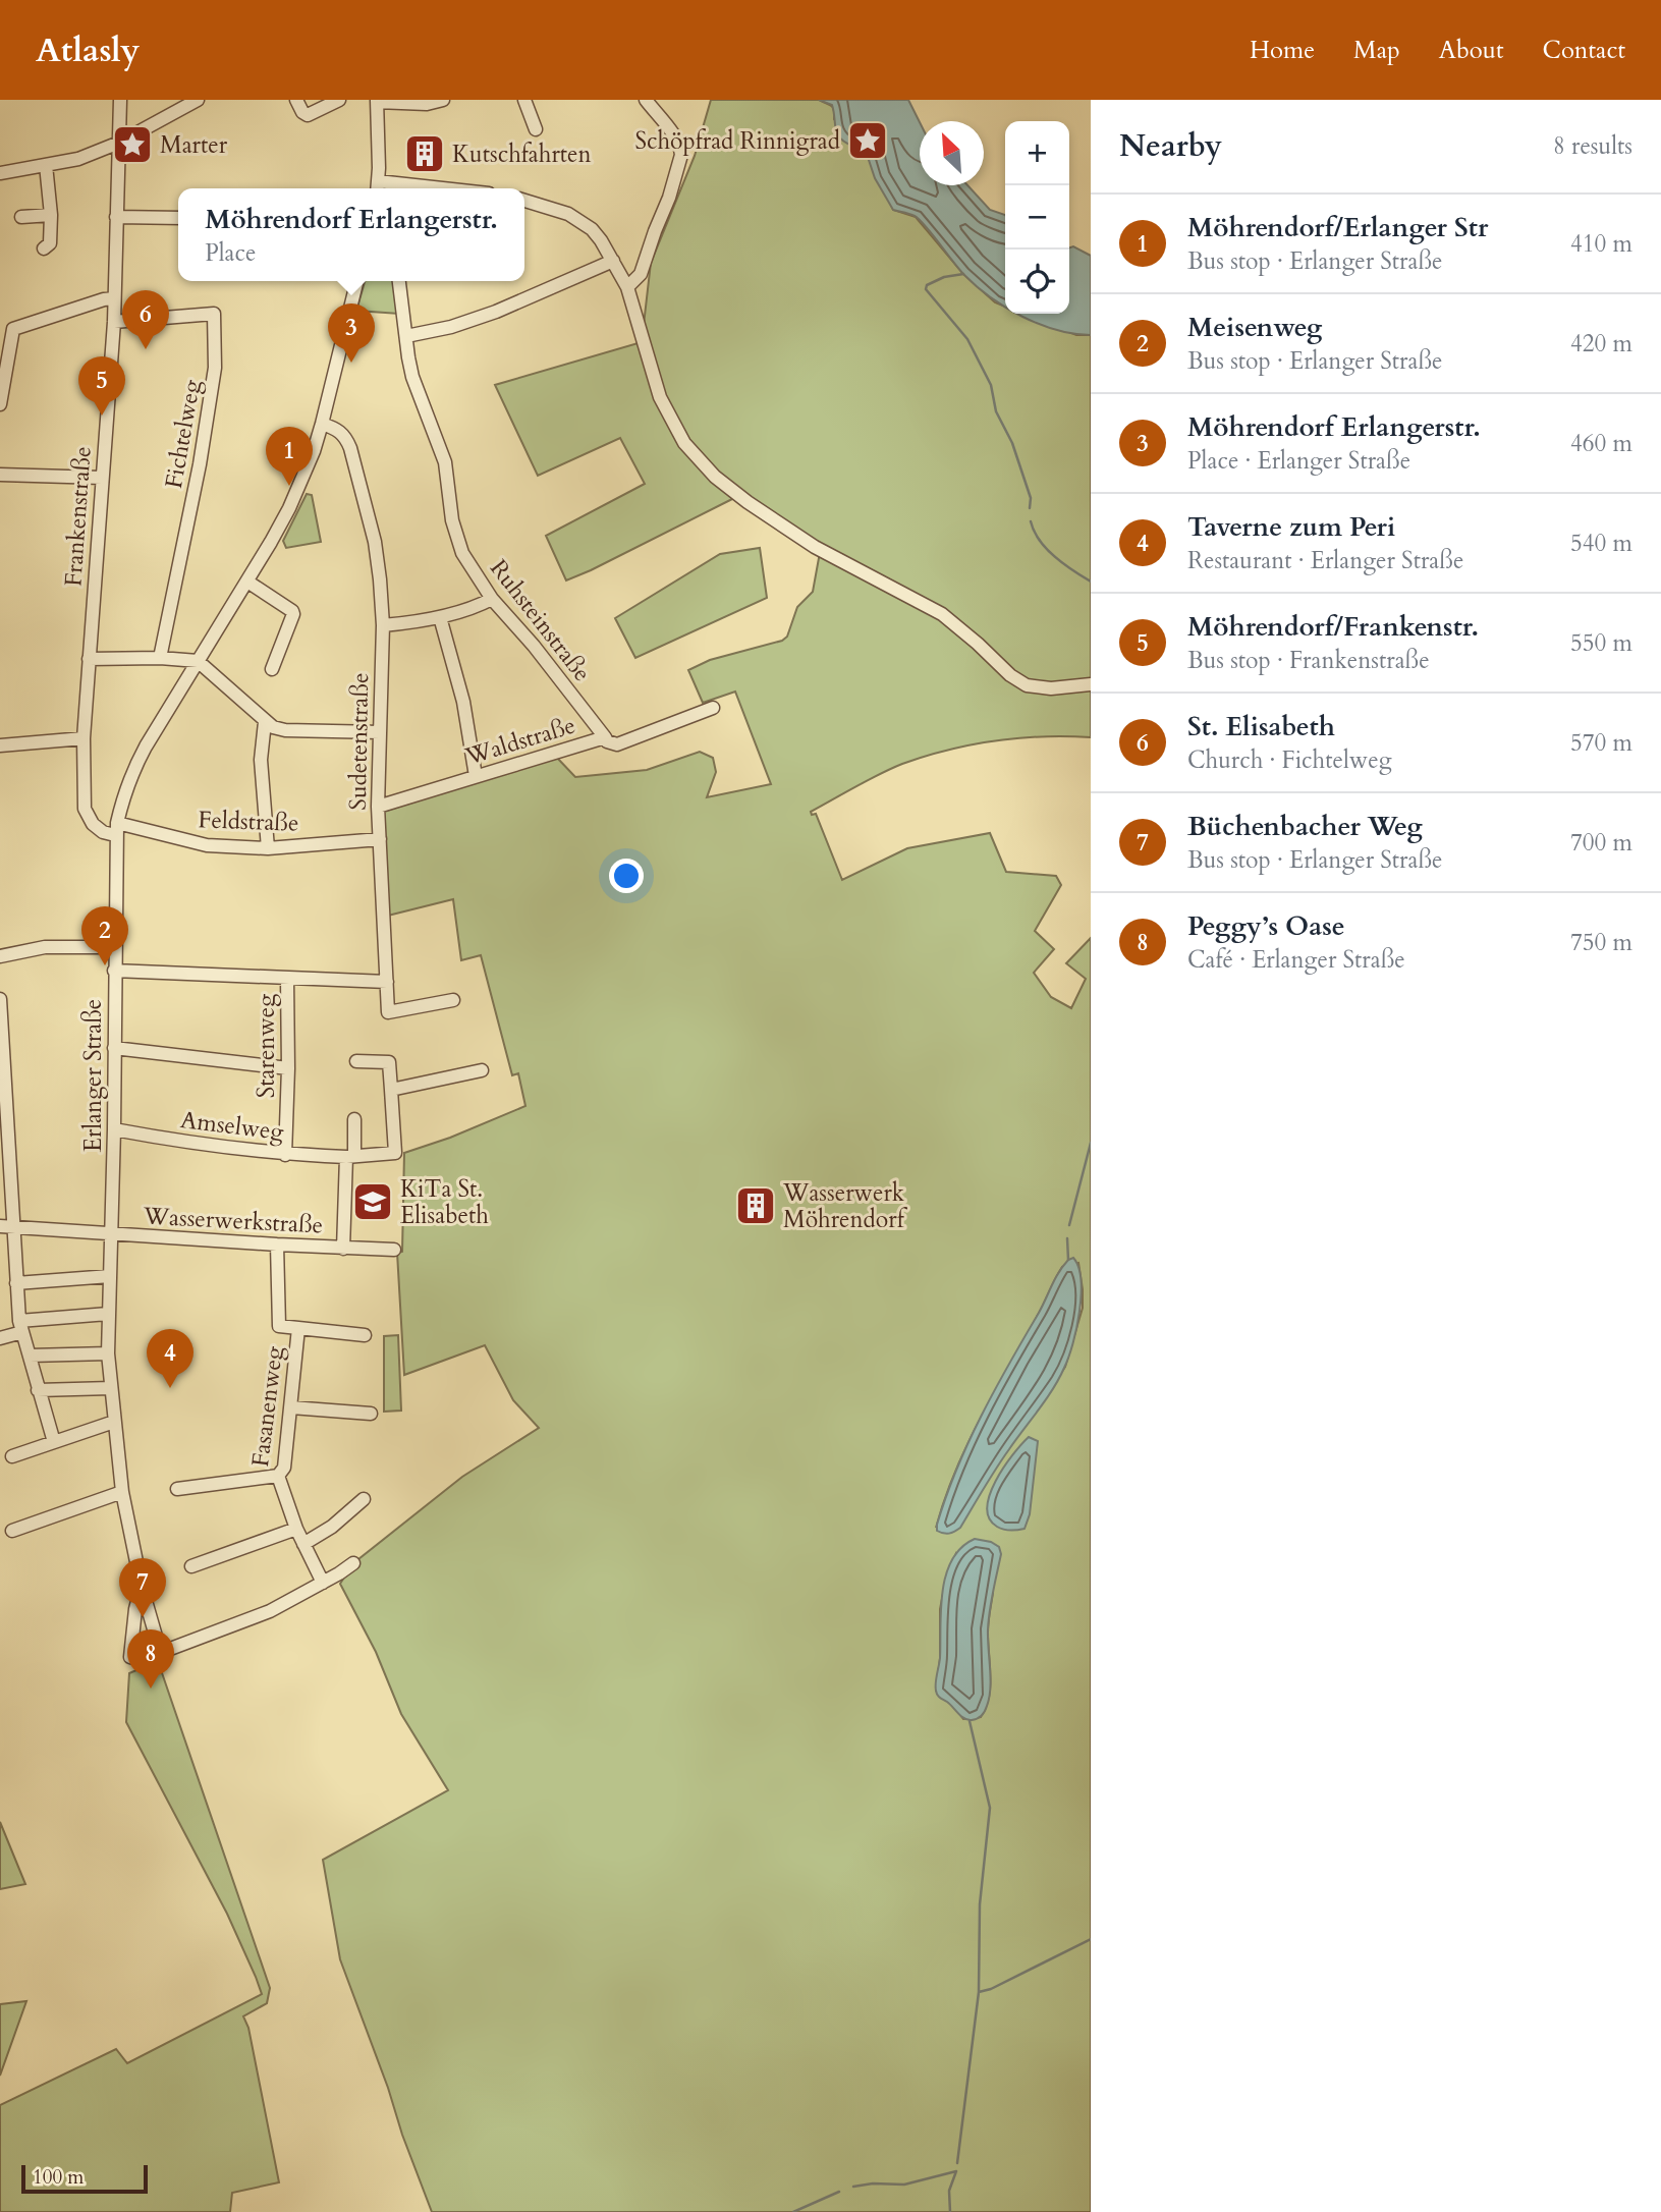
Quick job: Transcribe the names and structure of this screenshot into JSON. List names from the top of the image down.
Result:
{
  "streets": {
    "street": [
      "Fichtelweg",
      "Frankenstraße",
      "Ruhsteinstraße",
      "Waldstraße",
      "Sudetenstraße",
      "Feldstraße",
      "Starenweg",
      "Erlanger Straße",
      "Amselweg",
      "Wasserwerkstraße",
      "Fasanenweg"
    ]
  },
  "crossings": [
    ["Fichtelweg", "Frankenstraße"],
    ["Frankenstraße", "Feldstraße"],
    ["Frankenstraße", "Erlanger Straße"],
    ["Ruhsteinstraße", "Waldstraße"],
    ["Waldstraße", "Sudetenstraße"],
    ["Sudetenstraße", "Feldstraße"],
    ["Sudetenstraße", "Erlanger Straße"],
    ["Feldstraße", "Erlanger Straße"],
    ["Starenweg", "Amselweg"],
    ["Erlanger Straße", "Amselweg"],
    ["Erlanger Straße", "Wasserwerkstraße"],
    ["Wasserwerkstraße", "Fasanenweg"]
  ],
  "places": {
    "place": ["Schöpfrad Rinnigrad", "Marter"],
    "building": ["Kutschfahrten", "Wasserwerk Möhrendorf"],
    "school or university": ["KiTa St. Elisabeth"]
  },
  "scale_bar": "100 m",
  "north": "top left",
  "page": {
    "header": "Atlasly",
    "nav": [
      "Home",
      "Map",
      "About",
      "Contact"
    ],
    "heading": ["Nearby", "8 results"],
    "map_buttons": ["+", "−"],
    "popup": ["Möhrendorf Erlangerstr.", "Place"],
    "list": [
      {
        "mark": "1",
        "name": "Möhrendorf/Erlanger Str",
        "note": "Bus stop · Erlanger Straße",
        "value": "410 m"
      },
      {
        "mark": "2",
        "name": "Meisenweg",
        "note": "Bus stop · Erlanger Straße",
        "value": "420 m"
      },
      {
        "mark": "3",
        "name": "Möhrendorf Erlangerstr.",
        "note": "Place · Erlanger Straße",
        "value": "460 m"
      },
      {
        "mark": "4",
        "name": "Taverne zum Peri",
        "note": "Restaurant · Erlanger Straße",
        "value": "540 m"
      },
      {
        "mark": "5",
        "name": "Möhrendorf/Frankenstr.",
        "note": "Bus stop · Frankenstraße",
        "value": "550 m"
      },
      {
        "mark": "6",
        "name": "St. Elisabeth",
        "note": "Church · Fichtelweg",
        "value": "570 m"
      },
      {
        "mark": "7",
        "name": "Büchenbacher Weg",
        "note": "Bus stop · Erlanger Straße",
        "value": "700 m"
      },
      {
        "mark": "8",
        "name": "Peggy’s Oase",
        "note": "Café · Erlanger Straße",
        "value": "750 m"
      }
    ],
    "pins": [
      "6",
      "3",
      "5",
      "1",
      "2",
      "4",
      "7",
      "8"
    ],
    "scale": "100 m"
  }
}
